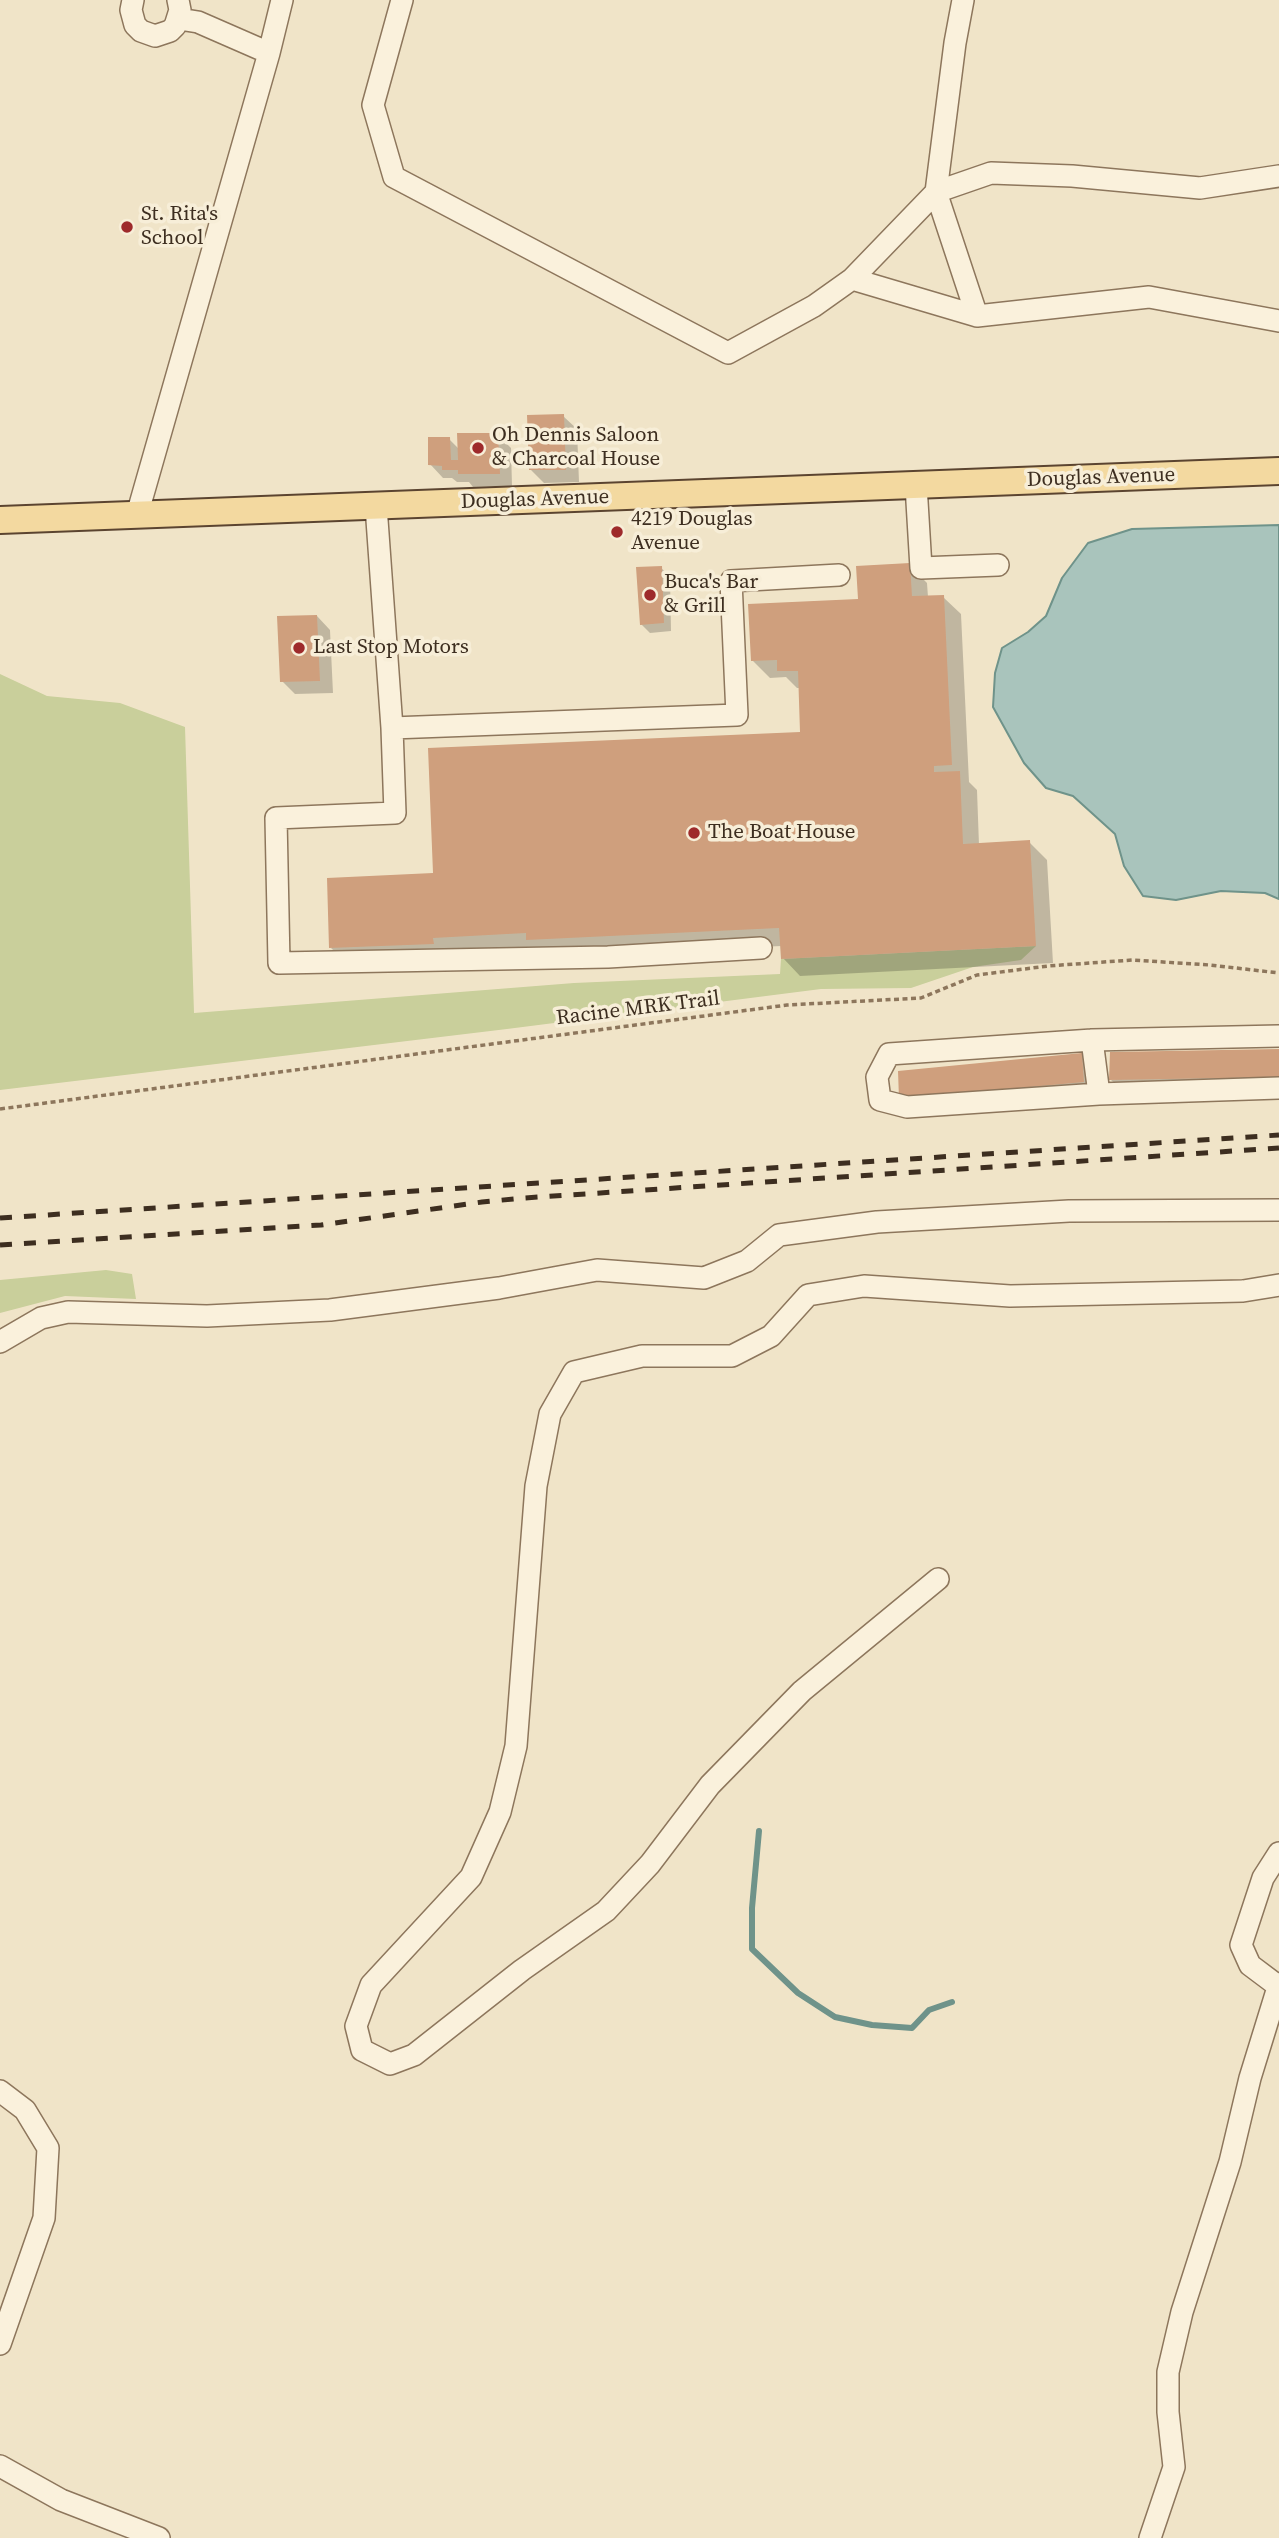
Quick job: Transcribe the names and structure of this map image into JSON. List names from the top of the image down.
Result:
{
  "streets": {
    "main road": ["Douglas Avenue"],
    "path": ["Racine MRK Trail"]
  },
  "places": [
    "St. Rita's School",
    "Oh Dennis Saloon & Charcoal House",
    "4219 Douglas Avenue",
    "Buca's Bar & Grill",
    "Last Stop Motors",
    "The Boat House"
  ]
}
